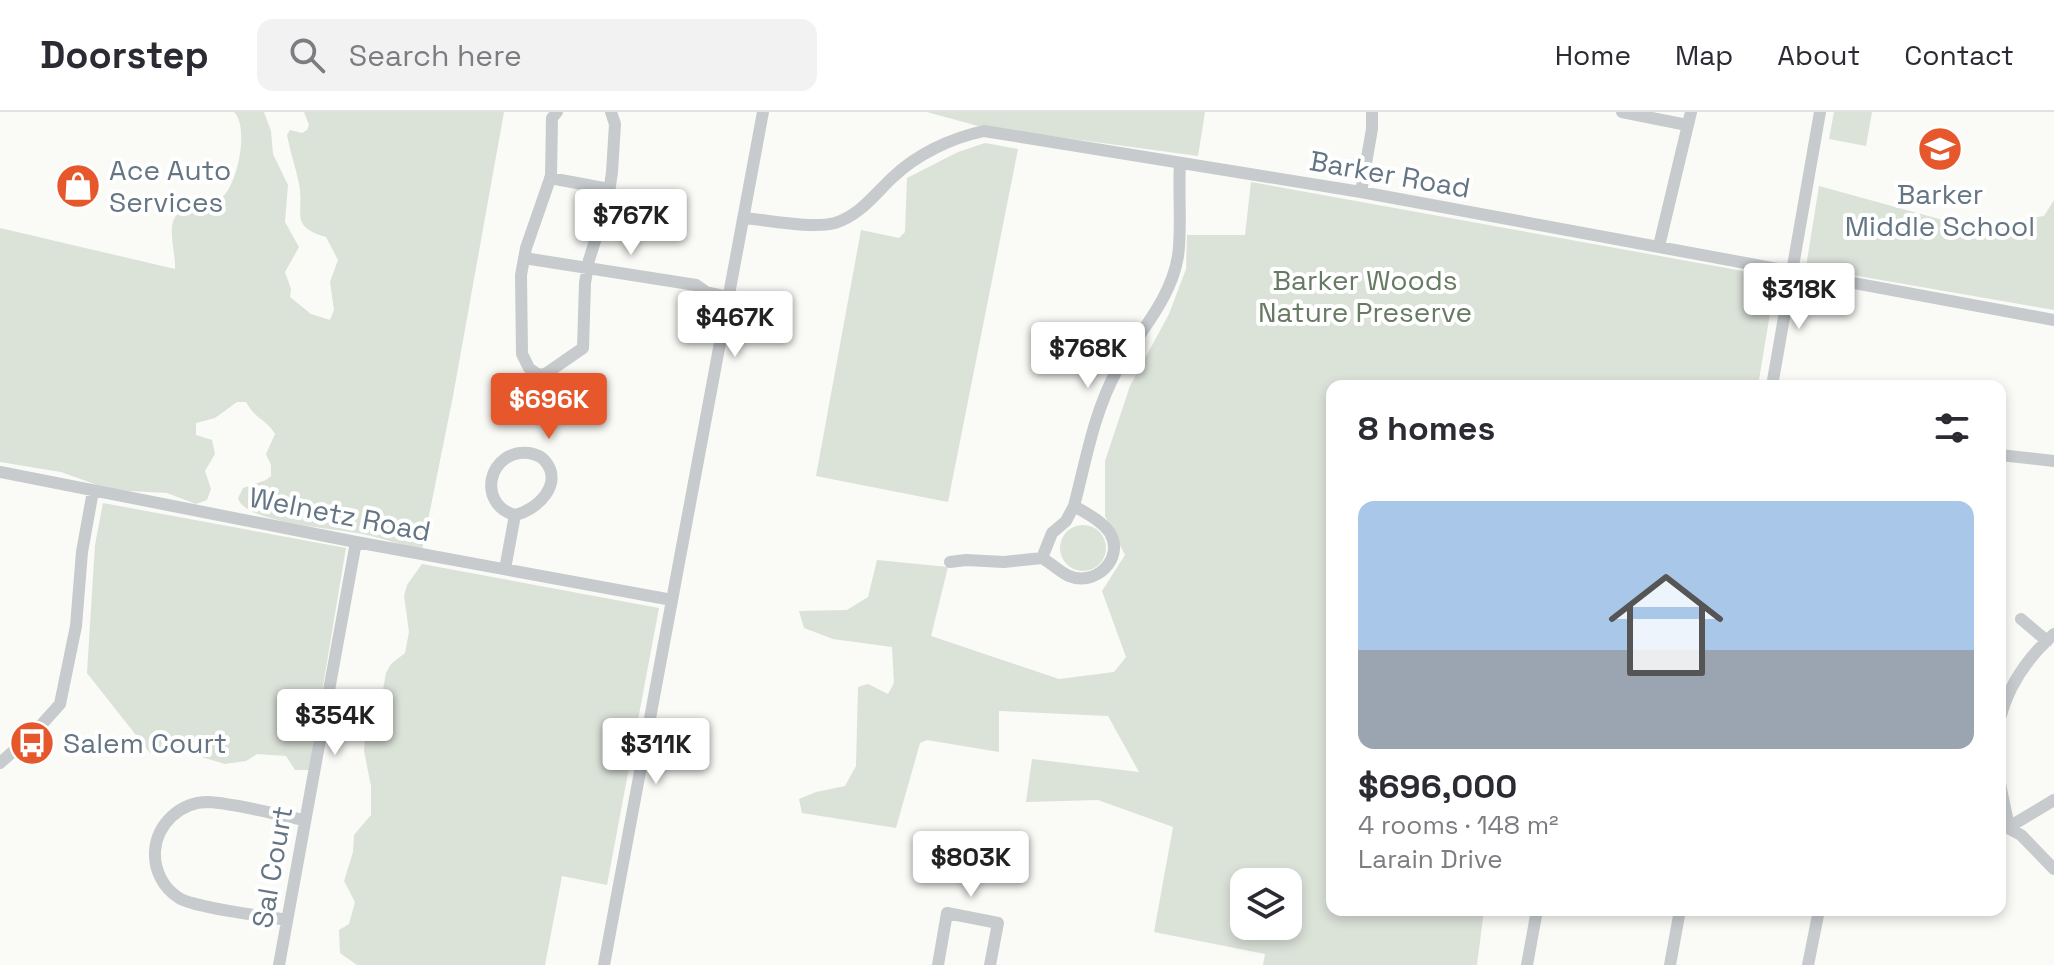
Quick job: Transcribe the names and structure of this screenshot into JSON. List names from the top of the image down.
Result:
{
  "streets": {
    "street": ["Barker Road", "Welnetz Road", "Sal Court"]
  },
  "crossings": [
    ["Welnetz Road", "Sal Court"]
  ],
  "parks": ["Barker Woods Nature Preserve"],
  "places": {
    "school or university": ["Barker Middle School"],
    "shop": ["Ace Auto Services"],
    "bus stop": ["Salem Court"]
  },
  "page": {
    "header": "Doorstep",
    "search": "Search here",
    "nav": [
      "Home",
      "Map",
      "About",
      "Contact"
    ],
    "price": [
      "$767K",
      "$318K",
      "$467K",
      "$768K",
      "$696K",
      "$354K",
      "$311K",
      "$803K"
    ],
    "heading": "8 homes",
    "list": [
      {
        "name": "$696,000",
        "note": "4 rooms · 148 m² · Larain Drive"
      }
    ]
  }
}
